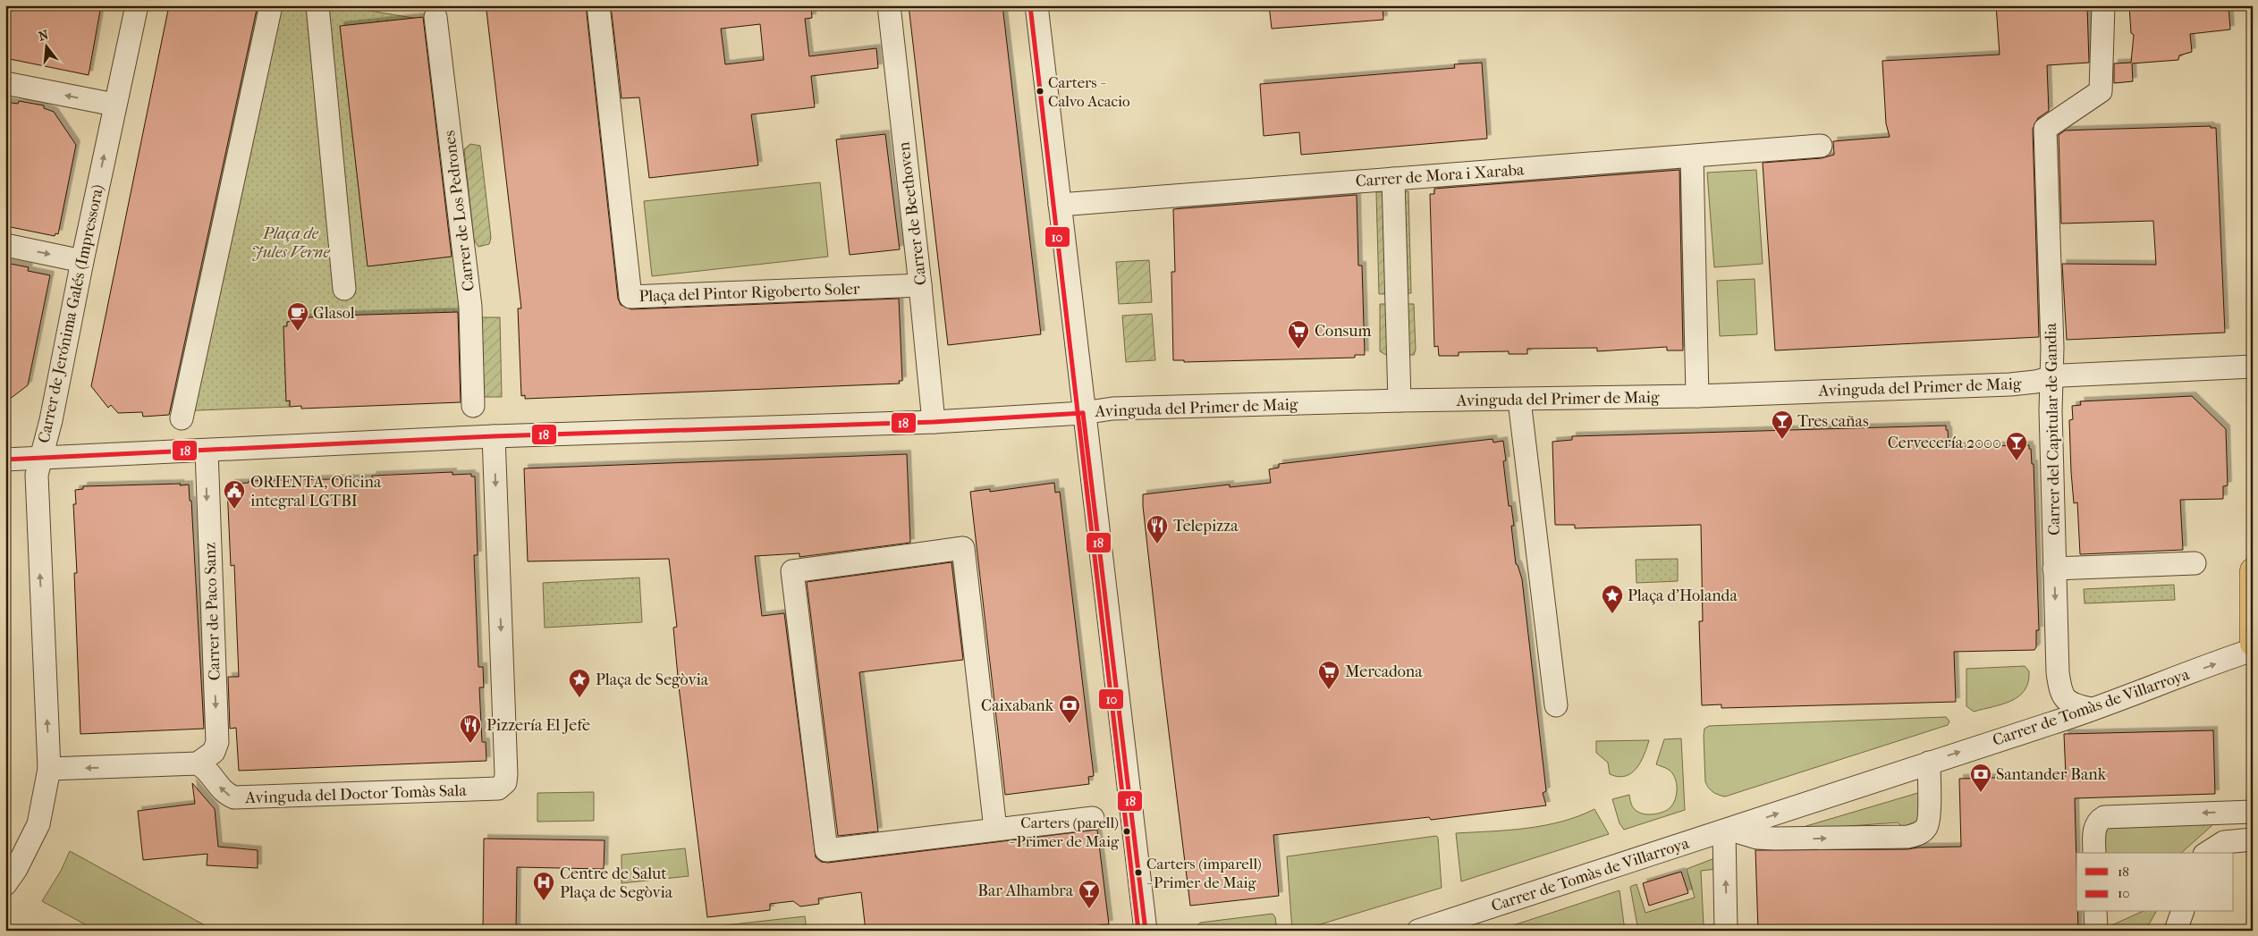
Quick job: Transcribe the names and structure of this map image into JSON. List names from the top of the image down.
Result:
{
  "streets": {
    "street": [
      "Carrer de Mora i Xaraba",
      "Carrer de Los Pedrones",
      "Carrer de Beethoven",
      "Plaça del Pintor Rigoberto Soler",
      "Carrer de Jerónima Galés (Impressora)",
      "Avinguda del Primer de Maig",
      "Carrer del Capitular de Gandia",
      "Carrer de Paco Sanz",
      "Carrer de Tomàs de Villarroya",
      "Avinguda del Doctor Tomàs Sala"
    ]
  },
  "crossings": [
    ["Carrer de Beethoven", "Plaça del Pintor Rigoberto Soler"],
    ["Carrer de Beethoven", "Avinguda del Primer de Maig"],
    ["Carrer de Jerónima Galés (Impressora)", "Avinguda del Primer de Maig"],
    ["Avinguda del Primer de Maig", "Carrer del Capitular de Gandia"],
    ["Avinguda del Primer de Maig", "Carrer de Paco Sanz"],
    ["Avinguda del Primer de Maig", "Avinguda del Doctor Tomàs Sala"],
    ["Carrer del Capitular de Gandia", "Carrer de Tomàs de Villarroya"],
    ["Carrer de Paco Sanz", "Avinguda del Doctor Tomàs Sala"]
  ],
  "one_way": ["Carrer de Paco Sanz"],
  "parks": ["Plaça de Jules Verne"],
  "places": {
    "other": ["Carters - Calvo Acacio", "Carters (parell) - Primer de Maig", "Carters (imparell) - Primer de Maig"],
    "cafe": ["Glasol"],
    "supermarket": ["Consum", "Mercadona"],
    "bar": ["Tres cañas", "Cervecería 2000", "Bar Alhambra"],
    "public building": ["ORIENTA, Oficina integral LGTBI"],
    "restaurant": ["Telepizza", "Pizzería El Jefe"],
    "place": ["Plaça d'Holanda", "Plaça de Segòvia"],
    "bank": ["Caixabank", "Santander Bank"],
    "hospital": ["Centre de Salut Plaça de Segòvia"]
  },
  "lines": ["transit line 10", "transit line 18"],
  "legend": ["18", "10"],
  "north": "top"
}
